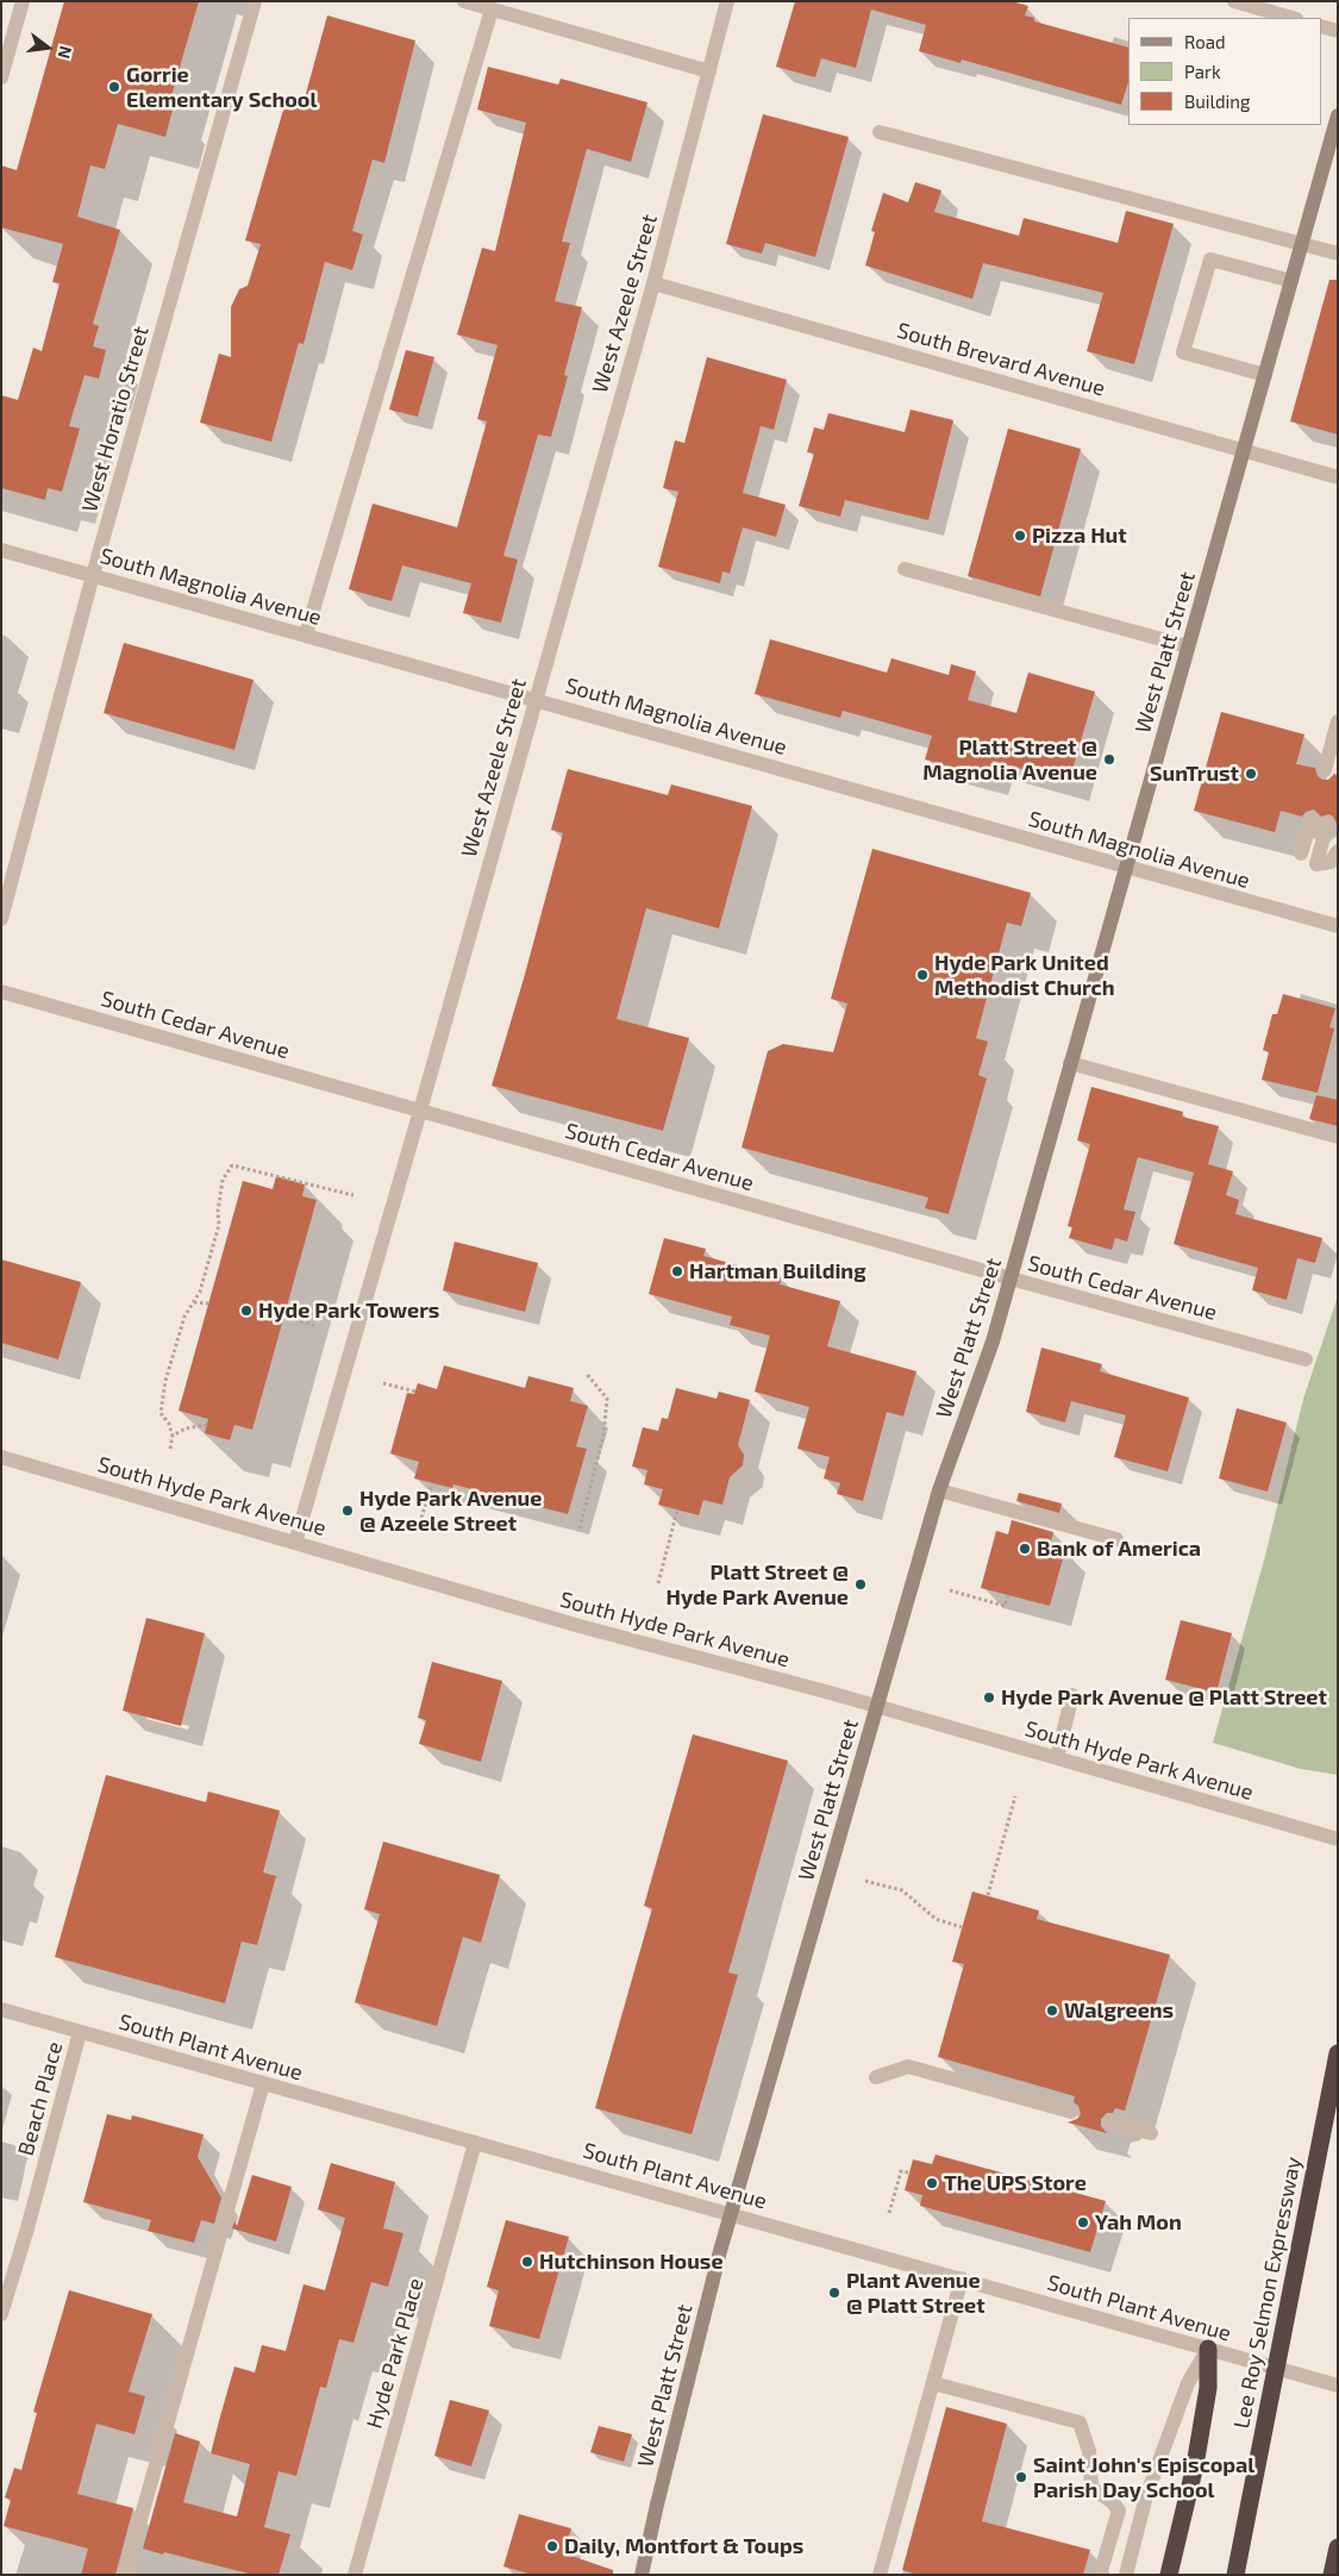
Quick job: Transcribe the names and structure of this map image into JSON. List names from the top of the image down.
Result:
{
  "streets": {
    "highway": ["Lee Roy Selmon Expressway"],
    "main road": ["West Platt Street"],
    "street": [
      "West Azeele Street",
      "South Brevard Avenue",
      "West Horatio Street",
      "South Magnolia Avenue",
      "South Cedar Avenue",
      "South Hyde Park Avenue",
      "South Plant Avenue",
      "Beach Place",
      "Hyde Park Place"
    ]
  },
  "crossings": [
    ["West Azeele Street", "South Brevard Avenue"],
    ["West Azeele Street", "South Magnolia Avenue"],
    ["West Azeele Street", "South Cedar Avenue"],
    ["West Azeele Street", "South Hyde Park Avenue"],
    ["South Brevard Avenue", "West Platt Street"],
    ["West Horatio Street", "South Magnolia Avenue"],
    ["South Magnolia Avenue", "West Platt Street"],
    ["West Platt Street", "South Cedar Avenue"],
    ["West Platt Street", "South Hyde Park Avenue"],
    ["West Platt Street", "South Plant Avenue"],
    ["South Plant Avenue", "Beach Place"],
    ["South Plant Avenue", "Hyde Park Place"]
  ],
  "places": [
    "Gorrie Elementary School",
    "Pizza Hut",
    "Platt Street @ Magnolia Avenue",
    "SunTrust",
    "Hyde Park United Methodist Church",
    "Hartman Building",
    "Hyde Park Towers",
    "Hyde Park Avenue @ Azeele Street",
    "Bank of America",
    "Platt Street @ Hyde Park Avenue",
    "Hyde Park Avenue @ Platt Street",
    "Walgreens",
    "The UPS Store",
    "Yah Mon",
    "Hutchinson House",
    "Plant Avenue @ Platt Street",
    "Saint John's Episcopal Parish Day School",
    "Daily, Montfort & Toups"
  ],
  "legend": ["Road", "Park", "Building"],
  "north": "right"
}
